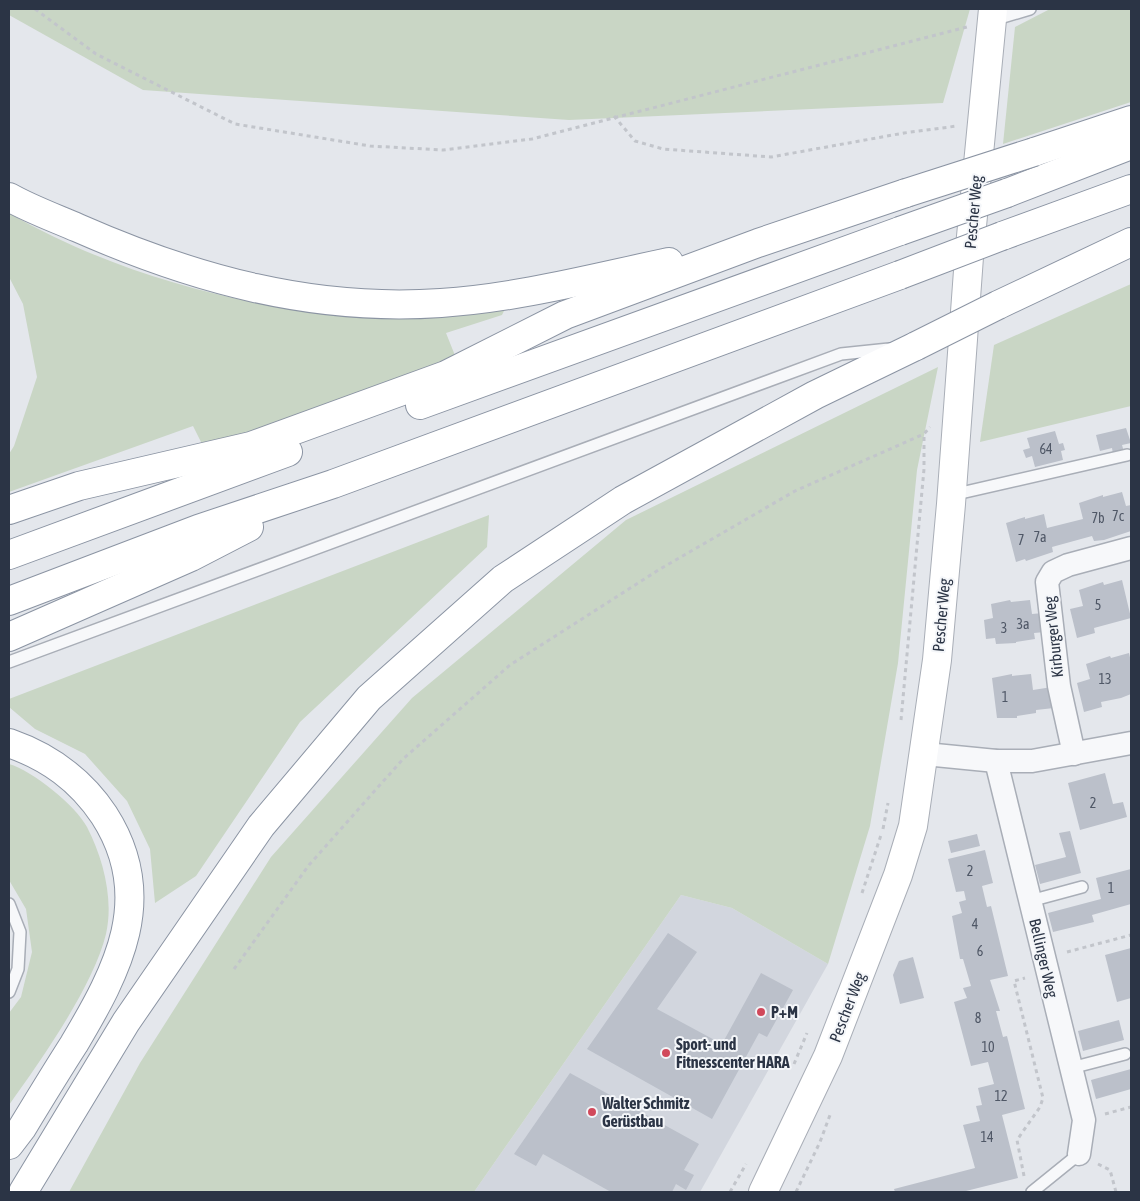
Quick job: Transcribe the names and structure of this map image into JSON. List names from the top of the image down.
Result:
{
  "streets": {
    "main road": ["Pescher Weg"],
    "street": ["Kirburger Weg", "Bellinger Weg"]
  },
  "places": ["P+M", "Sport- und Fitnesscenter HARA", "Walter Schmitz Gerüstbau"],
  "house_numbers": [
    "64",
    "7c",
    "7b",
    "7a",
    "7",
    "5",
    "3a",
    "3",
    "13",
    "1",
    "2",
    "2",
    "1",
    "4",
    "6",
    "8",
    "10",
    "12",
    "14"
  ]
}
